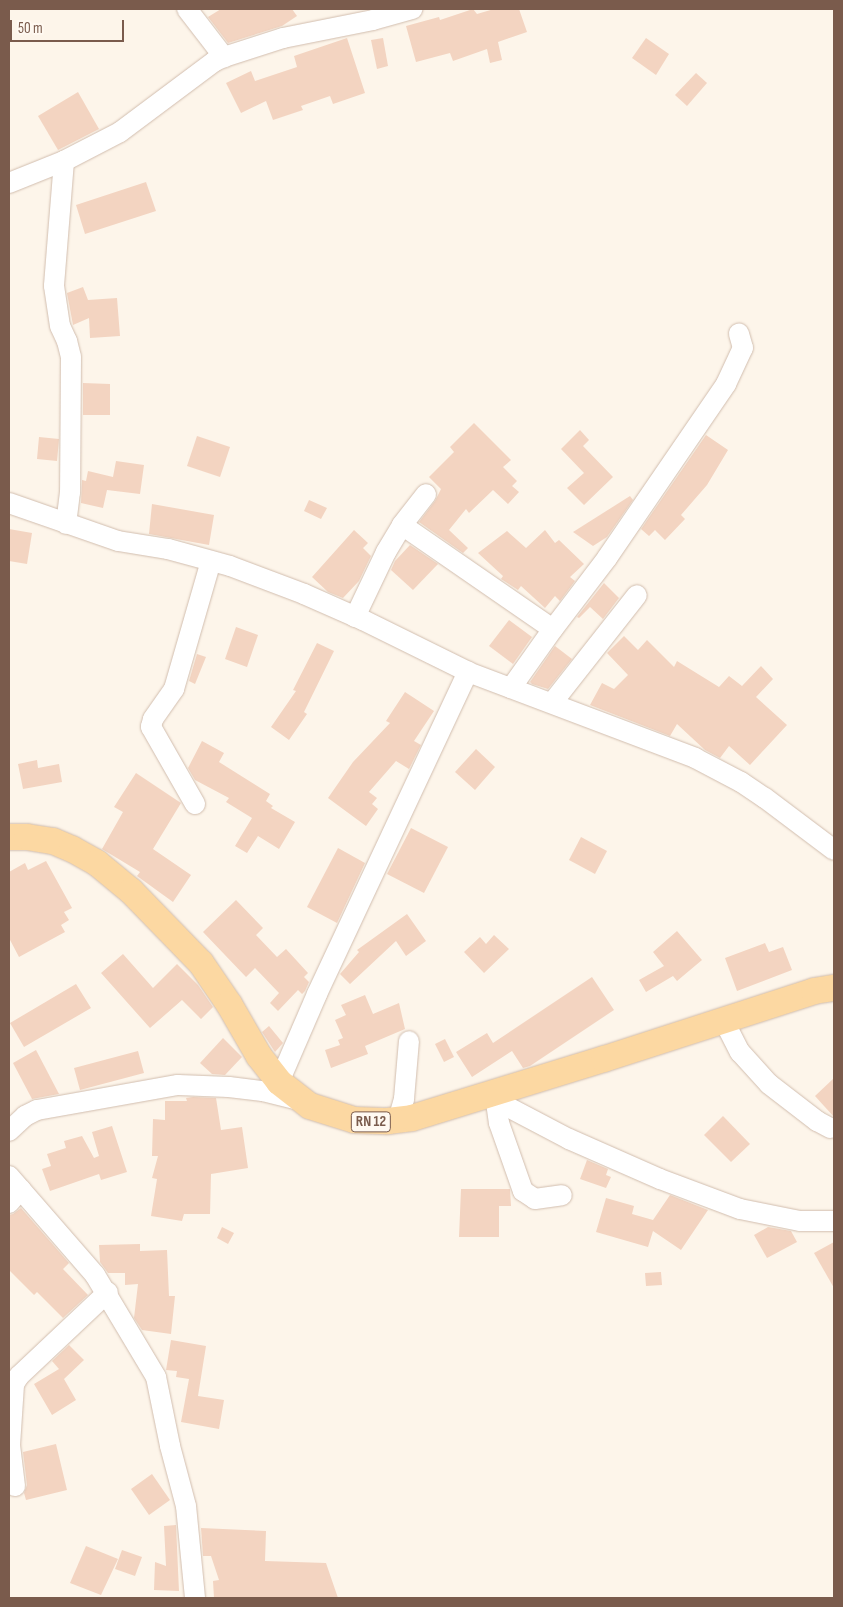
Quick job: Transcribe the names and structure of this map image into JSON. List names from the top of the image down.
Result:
{
  "streets": {
    "main road": ["RN 12"]
  },
  "scale_bar": "50 m"
}
